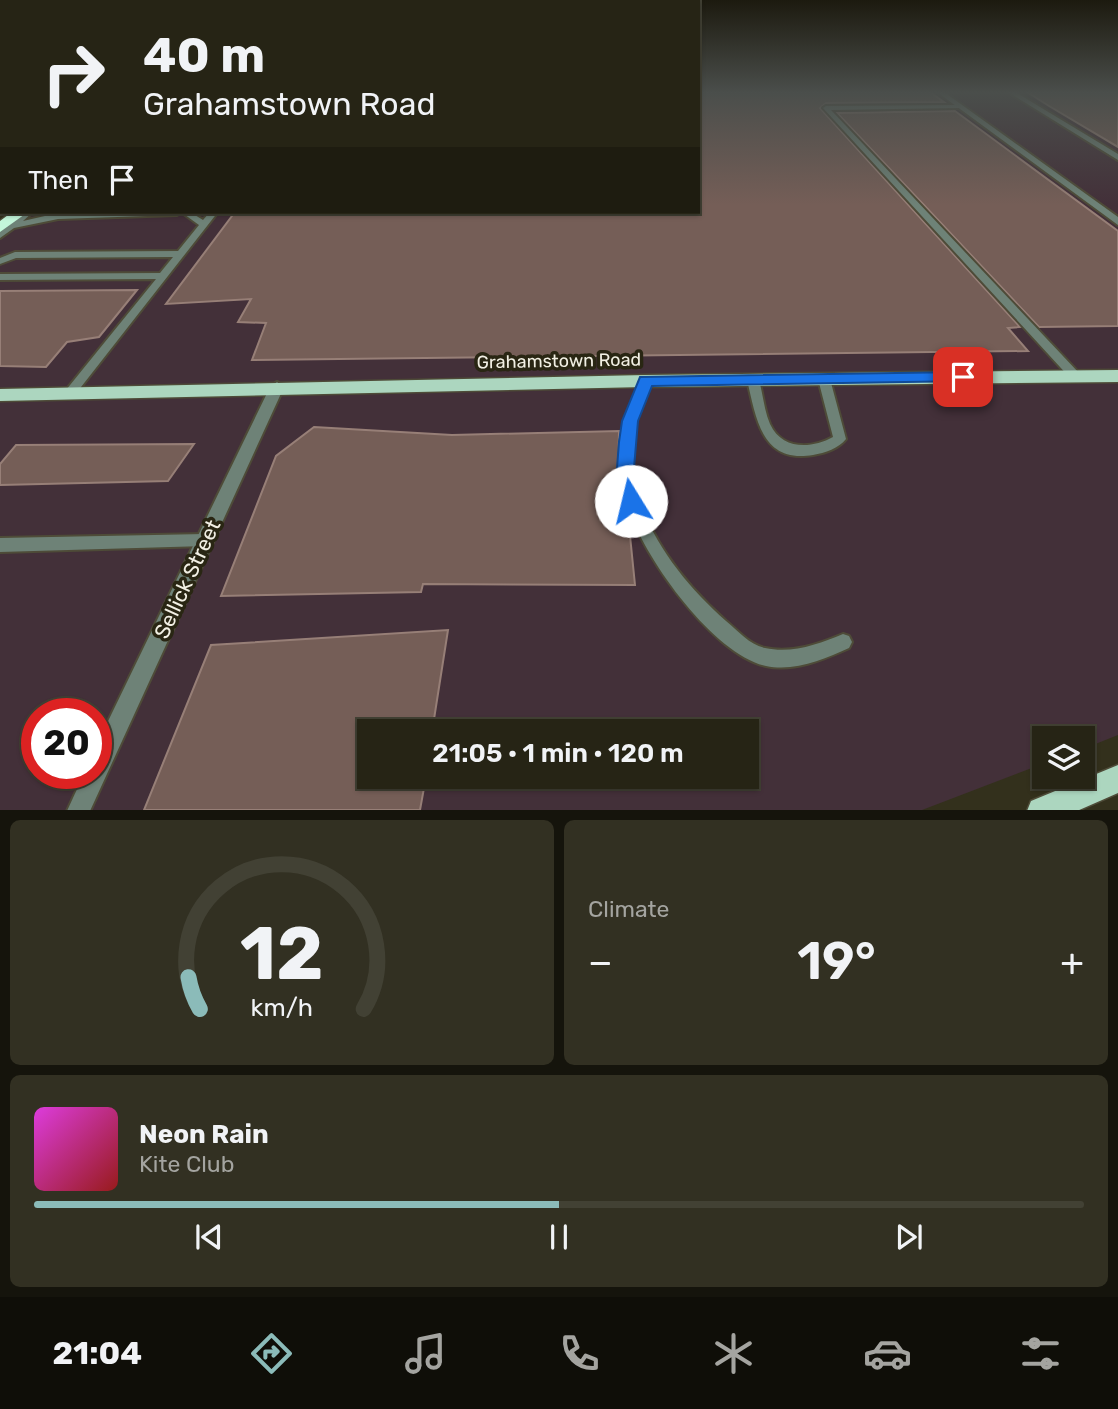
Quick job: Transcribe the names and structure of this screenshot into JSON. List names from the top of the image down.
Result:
{
  "streets": {
    "main road": ["Grahamstown Road"],
    "street": ["Sellick Street"]
  },
  "crossings": [
    ["Grahamstown Road", "Sellick Street"]
  ],
  "page": {
    "turn": ["40 m", "Grahamstown Road"],
    "then": "Then",
    "limit": "20",
    "trip": "21:05 · 1 min · 120 m",
    "tile": "Climate",
    "heat": ["−", "19°", "+"],
    "song": ["Neon Rain", "Kite Club"],
    "tabs": "21:04",
    "gauge": ["12", "km/h"]
  }
}
